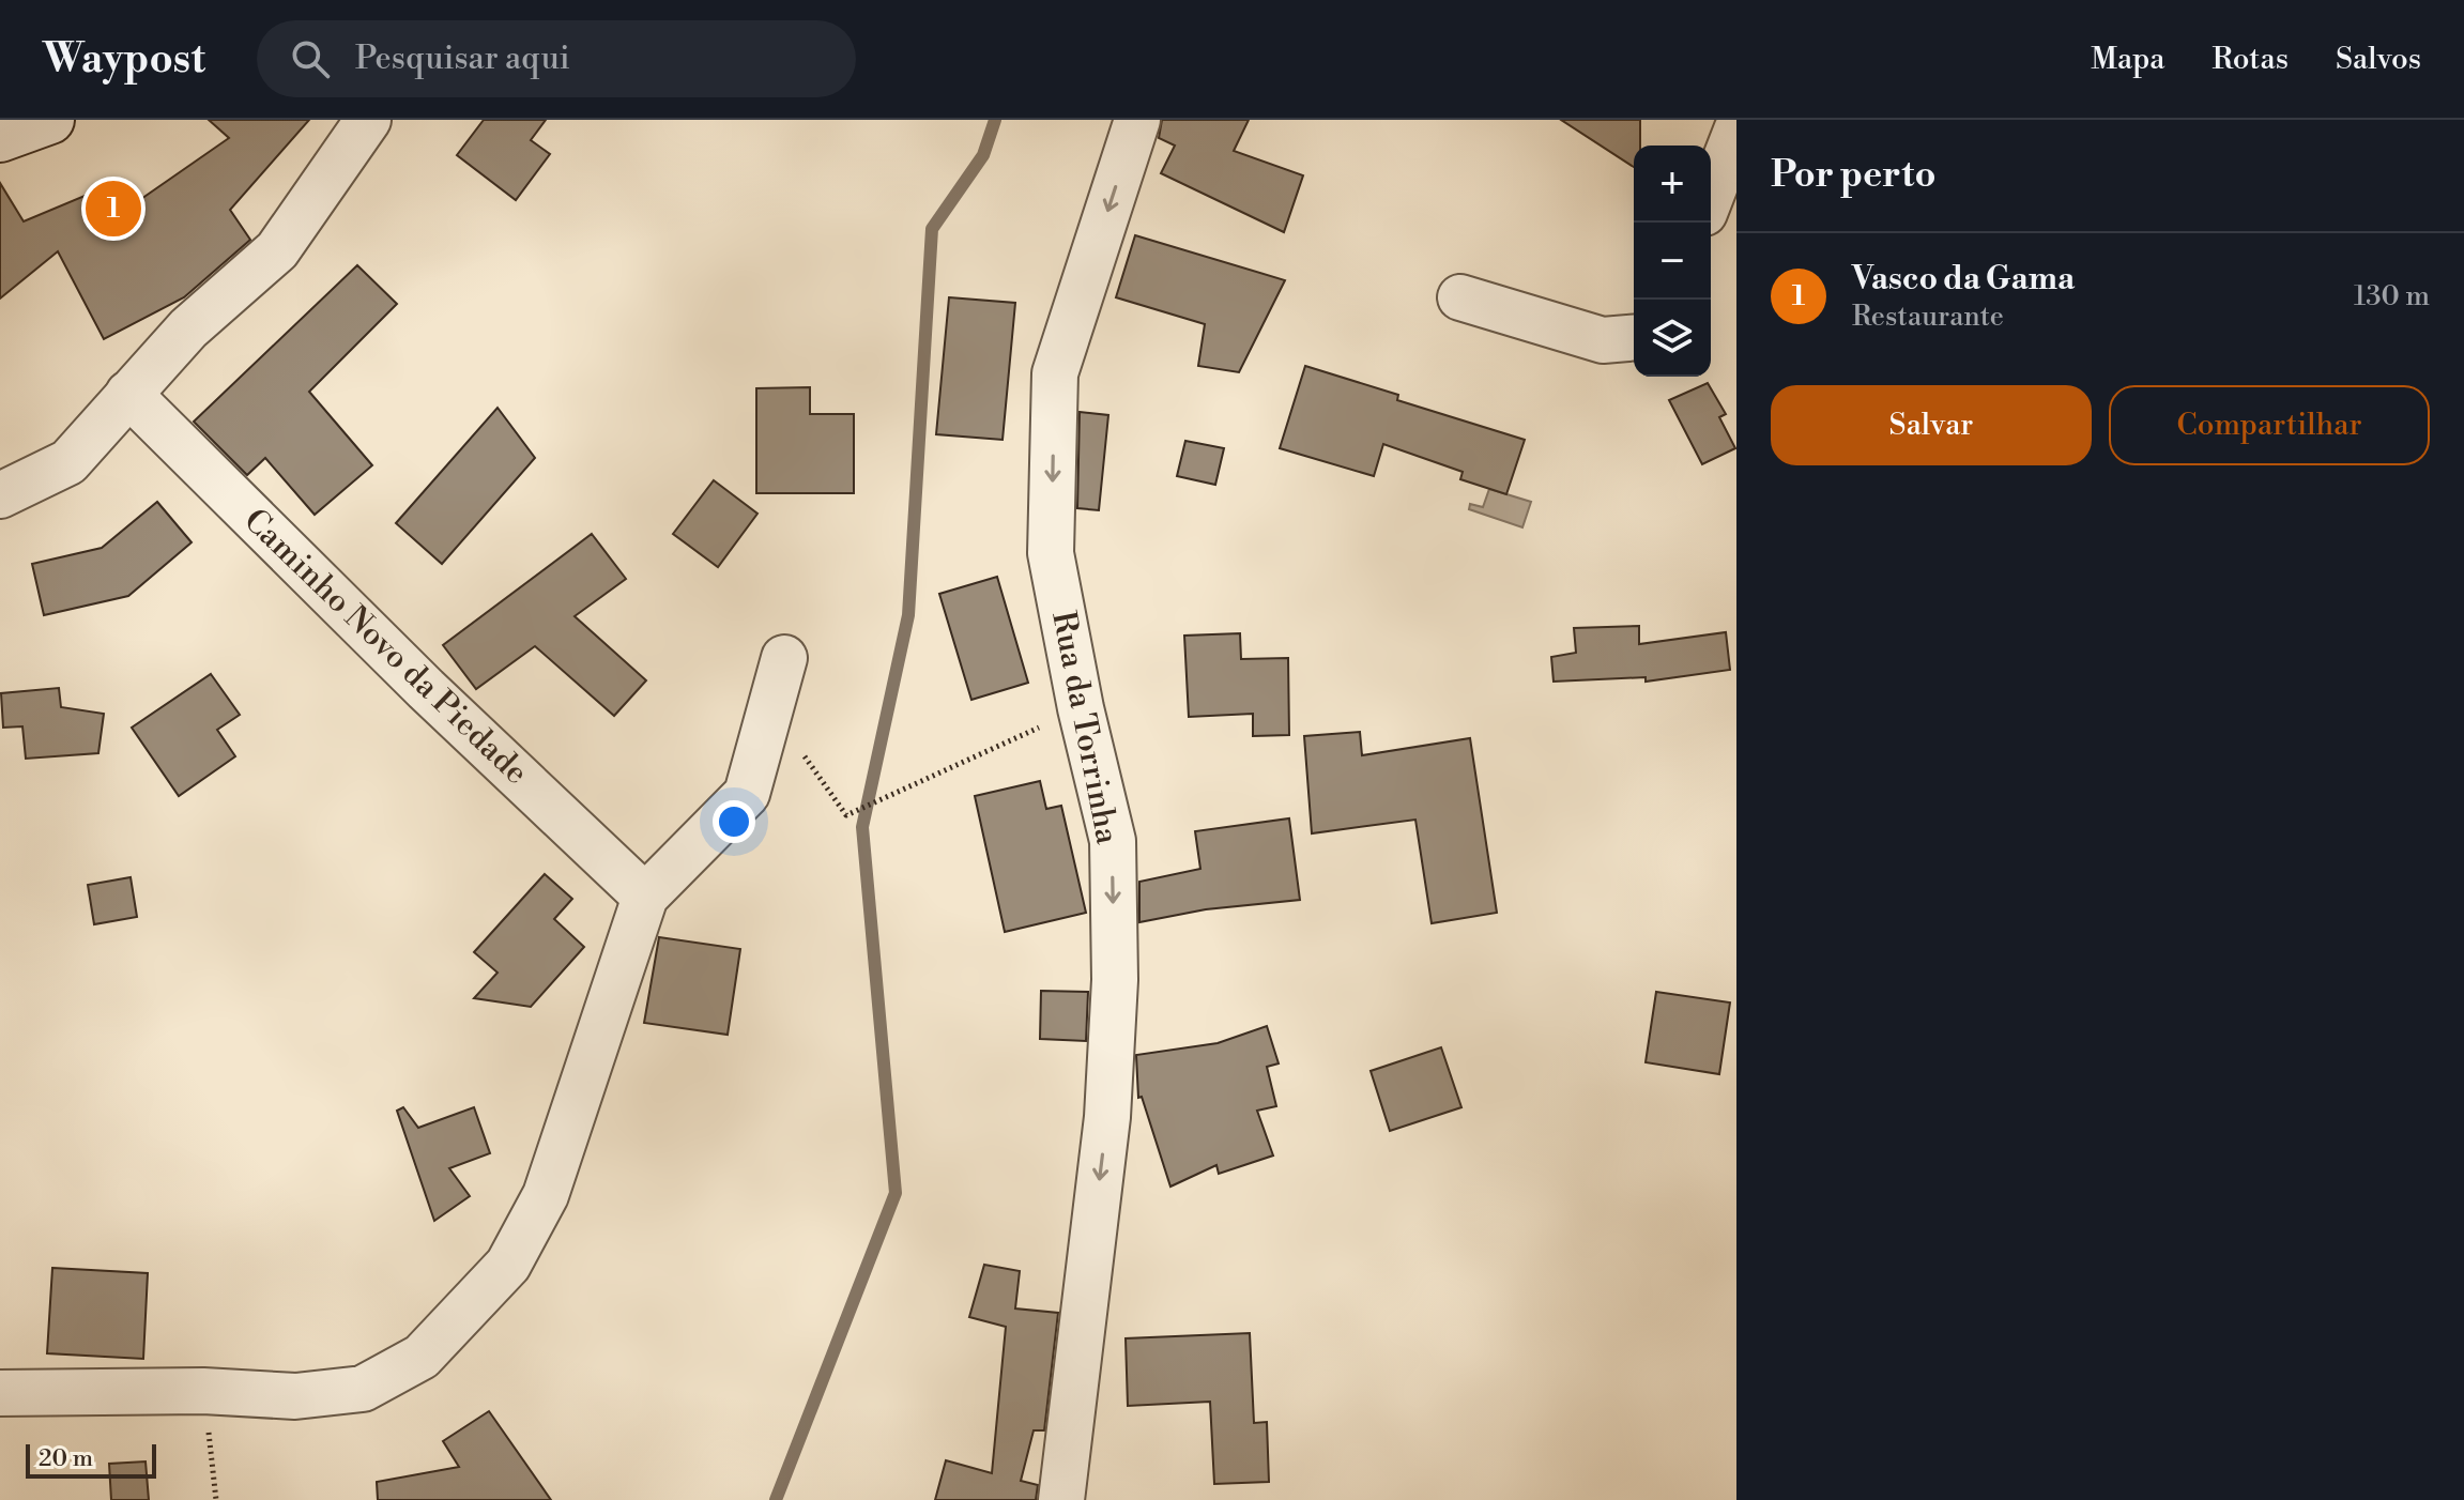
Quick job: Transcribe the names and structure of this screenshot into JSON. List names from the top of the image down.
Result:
{
  "streets": {
    "street": ["Caminho Novo da Piedade", "Rua da Torrinha"]
  },
  "one_way": ["Rua da Torrinha"],
  "scale_bar": "20 m",
  "page": {
    "header": "Waypost",
    "search": "Pesquisar aqui",
    "nav": ["Mapa", "Rotas", "Salvos"],
    "heading": "Por perto",
    "map_buttons": ["+", "−"],
    "pins": "1",
    "list": [
      {
        "mark": "1",
        "name": "Vasco da Gama",
        "note": "Restaurante",
        "value": "130 m"
      }
    ],
    "buttons": ["Salvar", "Compartilhar"],
    "scale": "20 m"
  }
}
